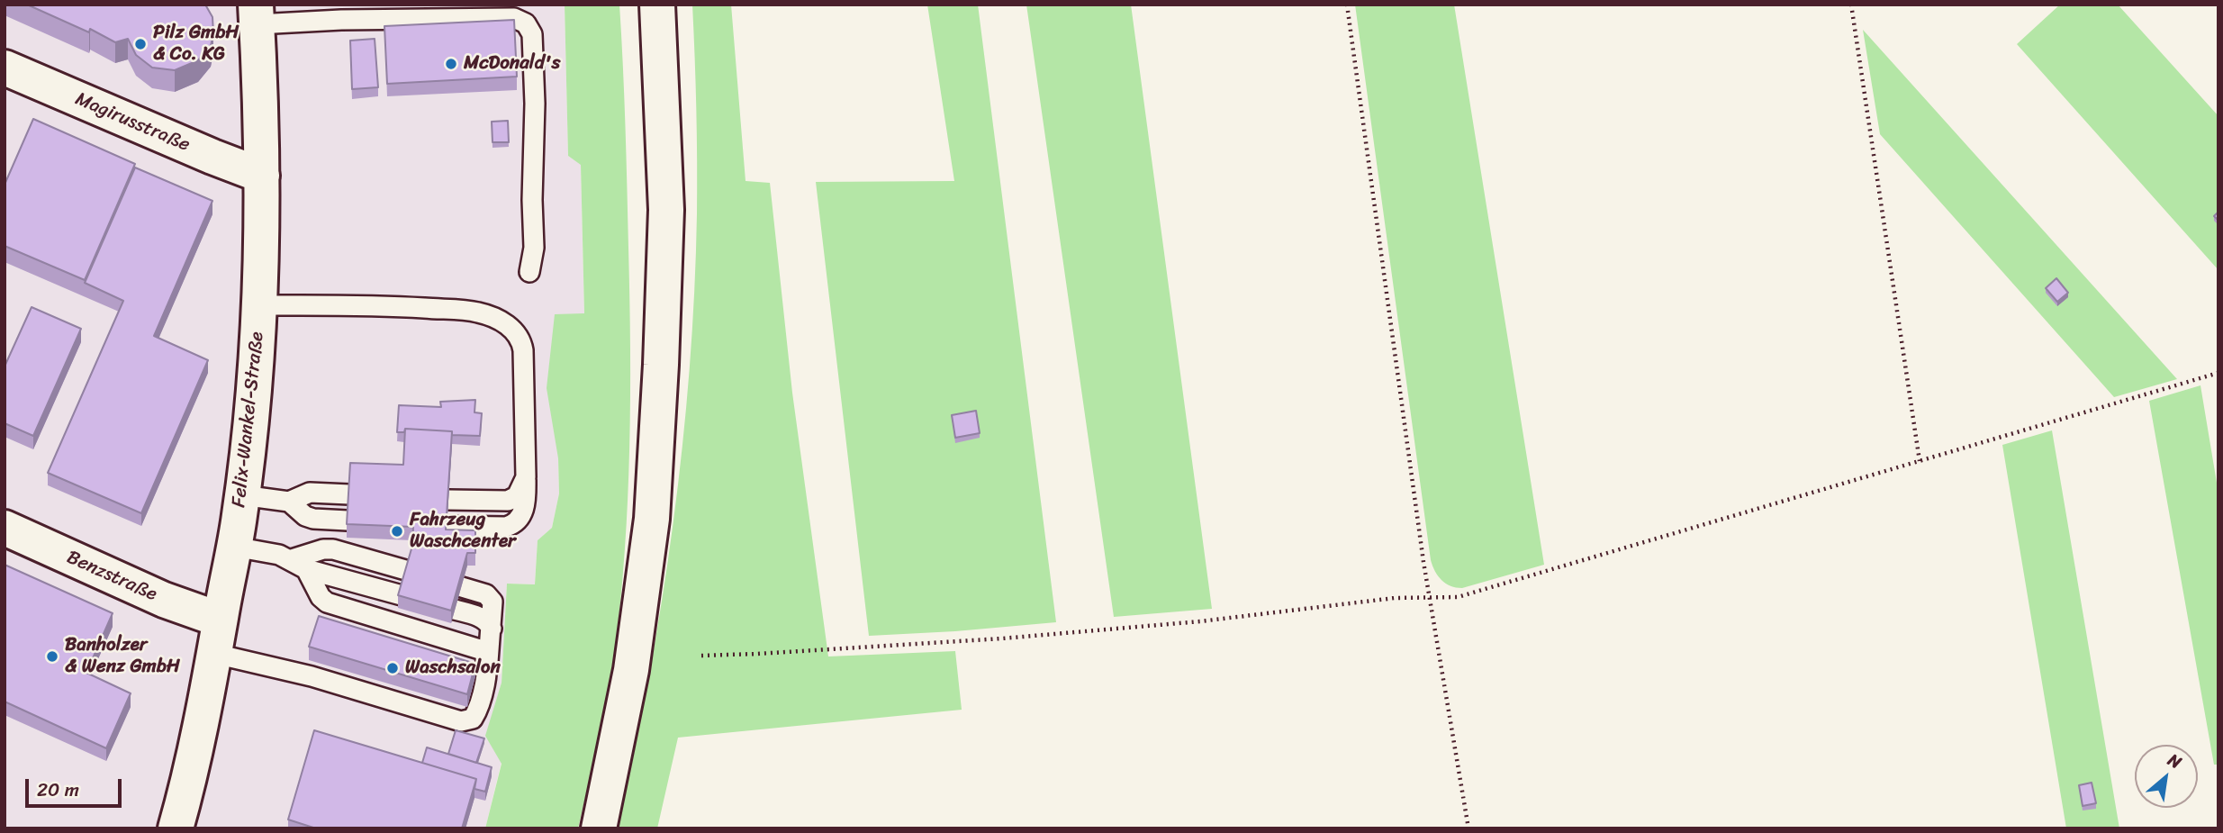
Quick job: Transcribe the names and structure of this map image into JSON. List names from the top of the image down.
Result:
{
  "streets": {
    "street": ["Magirusstraße", "Felix-Wankel-Straße", "Benzstraße"]
  },
  "crossings": [
    ["Magirusstraße", "Felix-Wankel-Straße"],
    ["Felix-Wankel-Straße", "Benzstraße"]
  ],
  "places": [
    "Pilz GmbH & Co. KG",
    "McDonald's",
    "Fahrzeug Waschcenter",
    "Banholzer & Wenz GmbH",
    "Waschsalon"
  ],
  "scale_bar": "20 m",
  "north": "top right"
}
